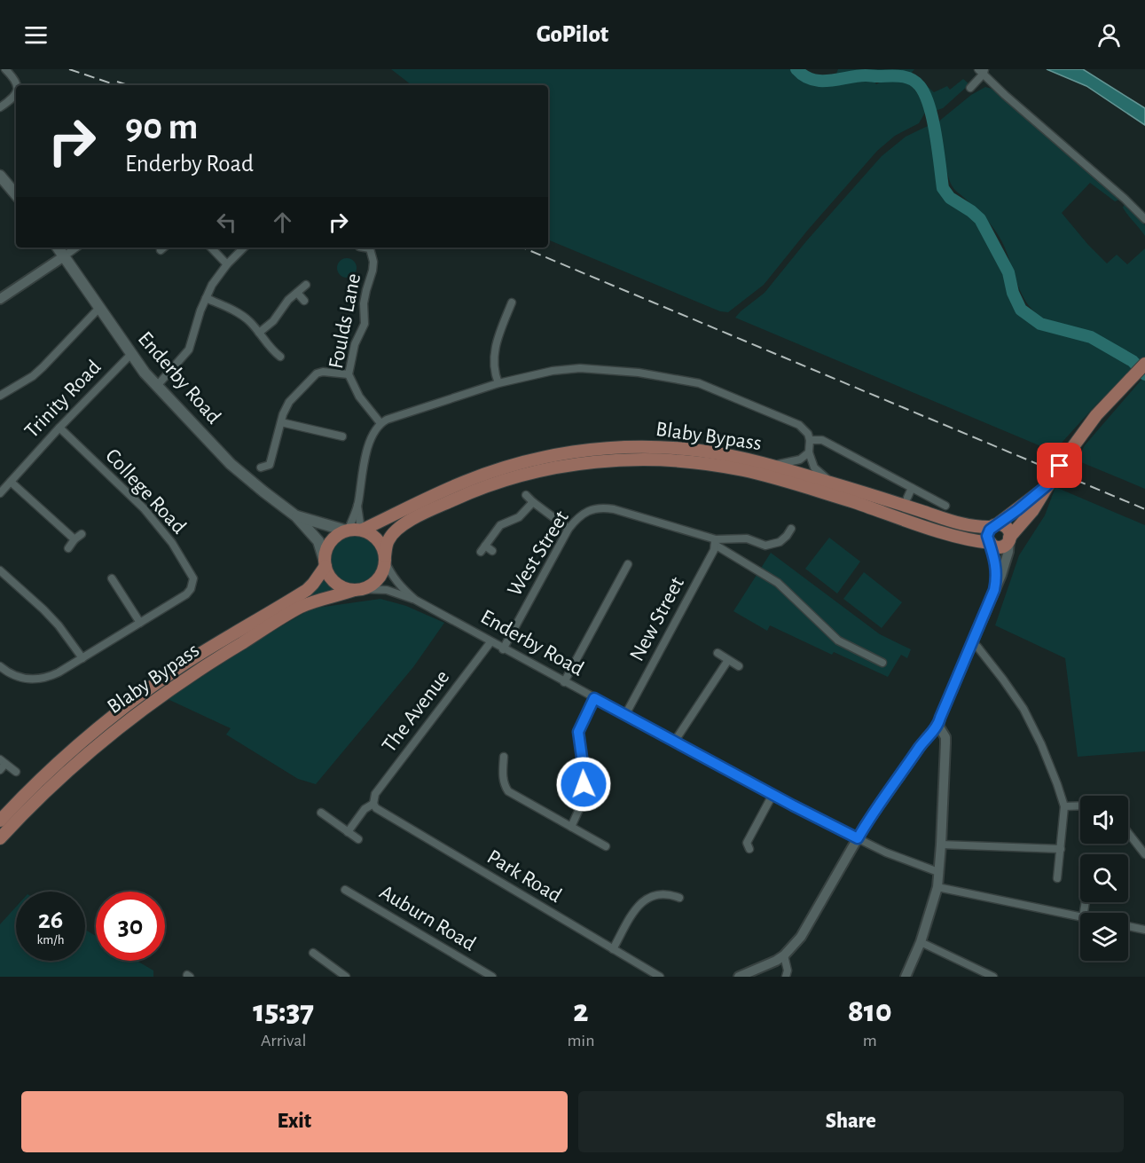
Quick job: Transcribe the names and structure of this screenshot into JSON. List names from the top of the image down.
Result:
{
  "streets": {
    "main road": ["Enderby Road", "Blaby Bypass"],
    "street": [
      "Foulds Lane",
      "Trinity Road",
      "College Road",
      "West Street",
      "New Street",
      "The Avenue",
      "Park Road",
      "Auburn Road"
    ]
  },
  "crossings": [
    ["Enderby Road", "Trinity Road"],
    ["Enderby Road", "Blaby Bypass"],
    ["Enderby Road", "West Street"],
    ["Enderby Road", "New Street"],
    ["Enderby Road", "The Avenue"],
    ["Trinity Road", "College Road"],
    ["West Street", "New Street"],
    ["The Avenue", "Park Road"]
  ],
  "page": {
    "header": "GoPilot",
    "turn": ["90 m", "Enderby Road"],
    "speed": "26 km/h",
    "limit": "30",
    "eta": [
      "15:37",
      "Arrival",
      "2",
      "min",
      "810",
      "m"
    ],
    "buttons": ["Exit", "Share"]
  }
}
